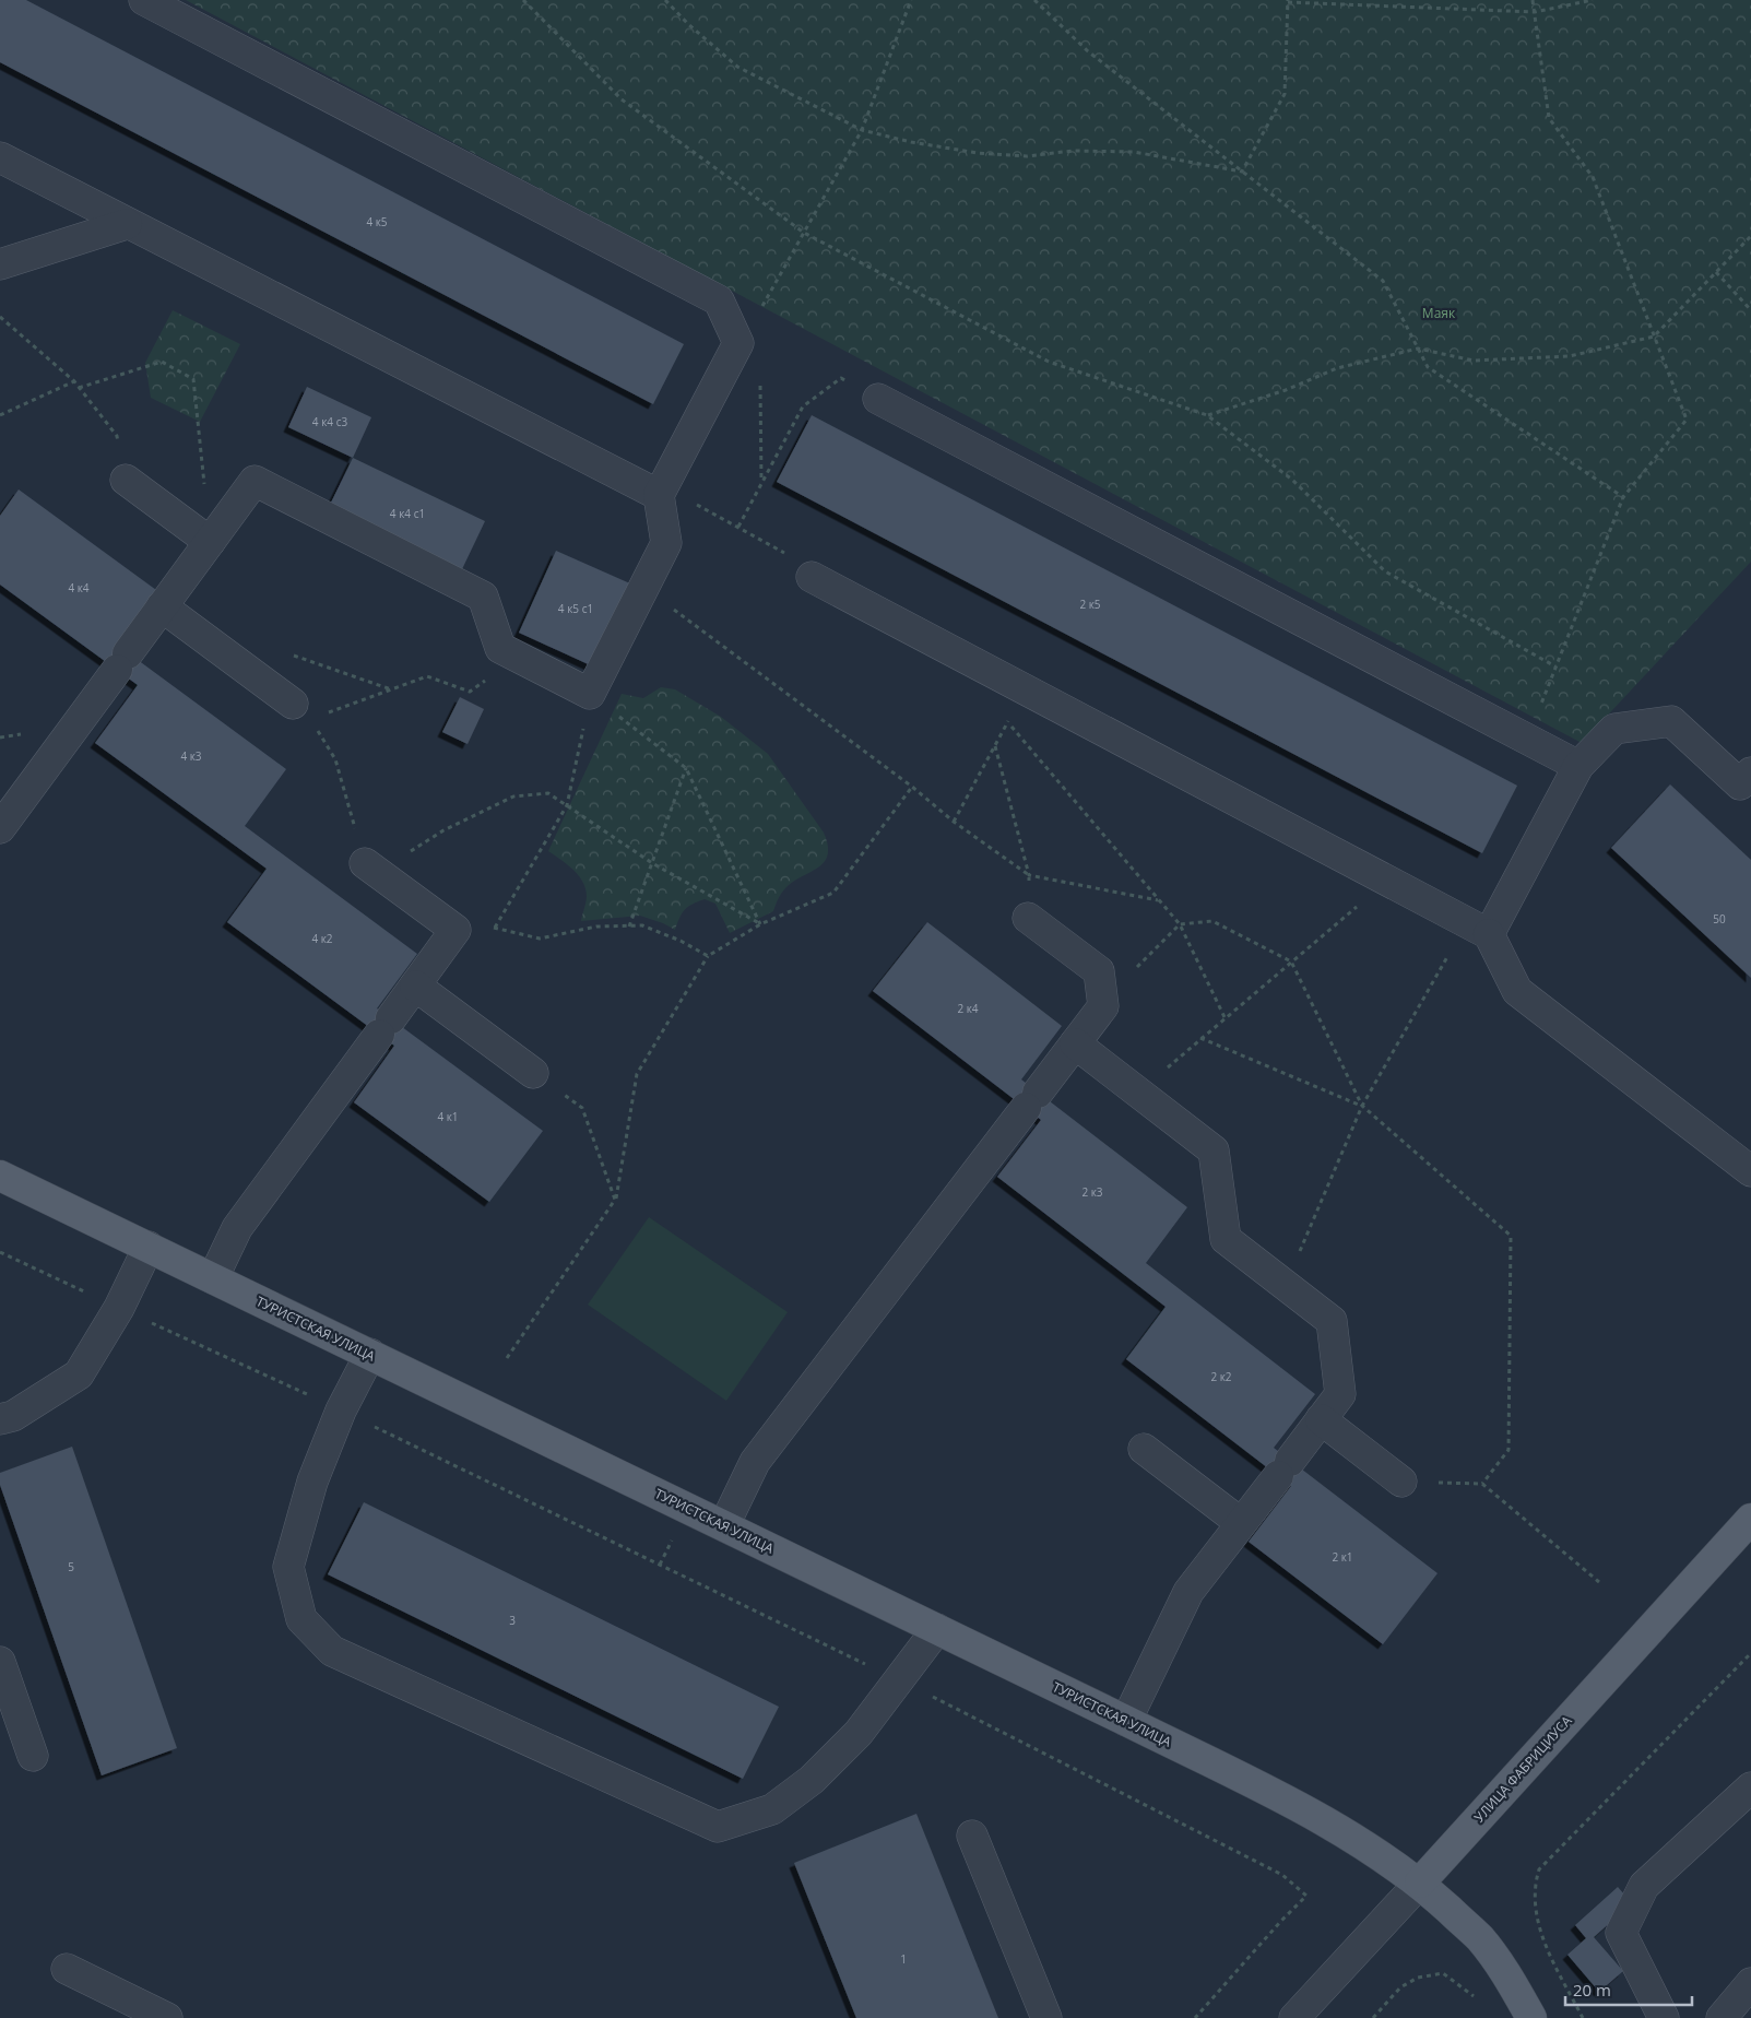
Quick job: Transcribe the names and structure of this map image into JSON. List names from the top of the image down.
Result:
{
  "streets": {
    "main road": ["ТУРИСТСКАЯ УЛИЦА", "УЛИЦА ФАБРИЦИУСА"]
  },
  "crossings": [
    ["ТУРИСТСКАЯ УЛИЦА", "УЛИЦА ФАБРИЦИУСА"]
  ],
  "parks": ["Маяк"],
  "house_numbers": [
    "4 к5",
    "4 к4 с3",
    "4 к4 с1",
    "4 к4",
    "2 к5",
    "4 к5 с1",
    "4 к3",
    "50",
    "4 к2",
    "2 к4",
    "4 к1",
    "2 к3",
    "2 к2",
    "2 к1",
    "5",
    "3",
    "1"
  ],
  "scale_bar": "20 m"
}
